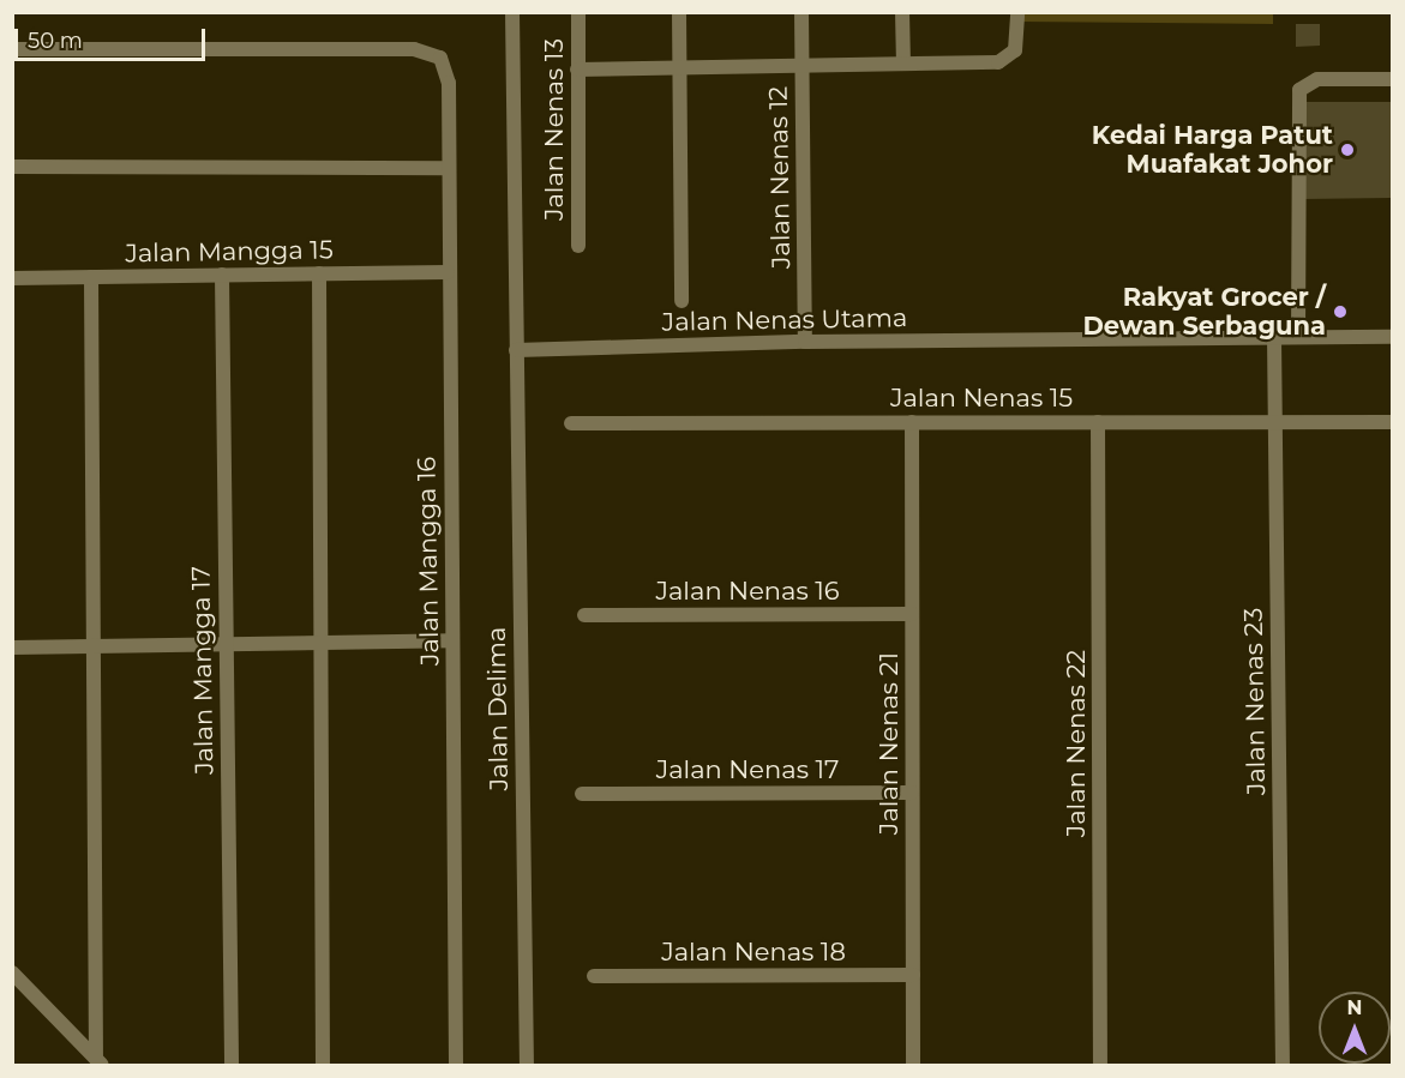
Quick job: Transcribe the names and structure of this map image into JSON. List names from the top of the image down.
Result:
{
  "streets": {
    "street": [
      "Jalan Nenas 13",
      "Jalan Nenas 12",
      "Jalan Mangga 15",
      "Jalan Nenas Utama",
      "Jalan Nenas 15",
      "Jalan Mangga 16",
      "Jalan Nenas 16",
      "Jalan Mangga 17",
      "Jalan Nenas 23",
      "Jalan Delima",
      "Jalan Nenas 21",
      "Jalan Nenas 22",
      "Jalan Nenas 17",
      "Jalan Nenas 18"
    ]
  },
  "crossings": [
    ["Jalan Nenas 12", "Jalan Nenas Utama"],
    ["Jalan Mangga 15", "Jalan Mangga 16"],
    ["Jalan Mangga 15", "Jalan Mangga 17"],
    ["Jalan Nenas Utama", "Jalan Nenas 23"],
    ["Jalan Nenas Utama", "Jalan Delima"],
    ["Jalan Nenas 15", "Jalan Nenas 23"],
    ["Jalan Nenas 15", "Jalan Nenas 21"],
    ["Jalan Nenas 15", "Jalan Nenas 22"],
    ["Jalan Nenas 16", "Jalan Nenas 21"],
    ["Jalan Nenas 21", "Jalan Nenas 17"],
    ["Jalan Nenas 21", "Jalan Nenas 18"]
  ],
  "places": ["Kedai Harga Patut Muafakat Johor", "Rakyat Grocer / Dewan Serbaguna"],
  "scale_bar": "50 m",
  "north": "top"
}
